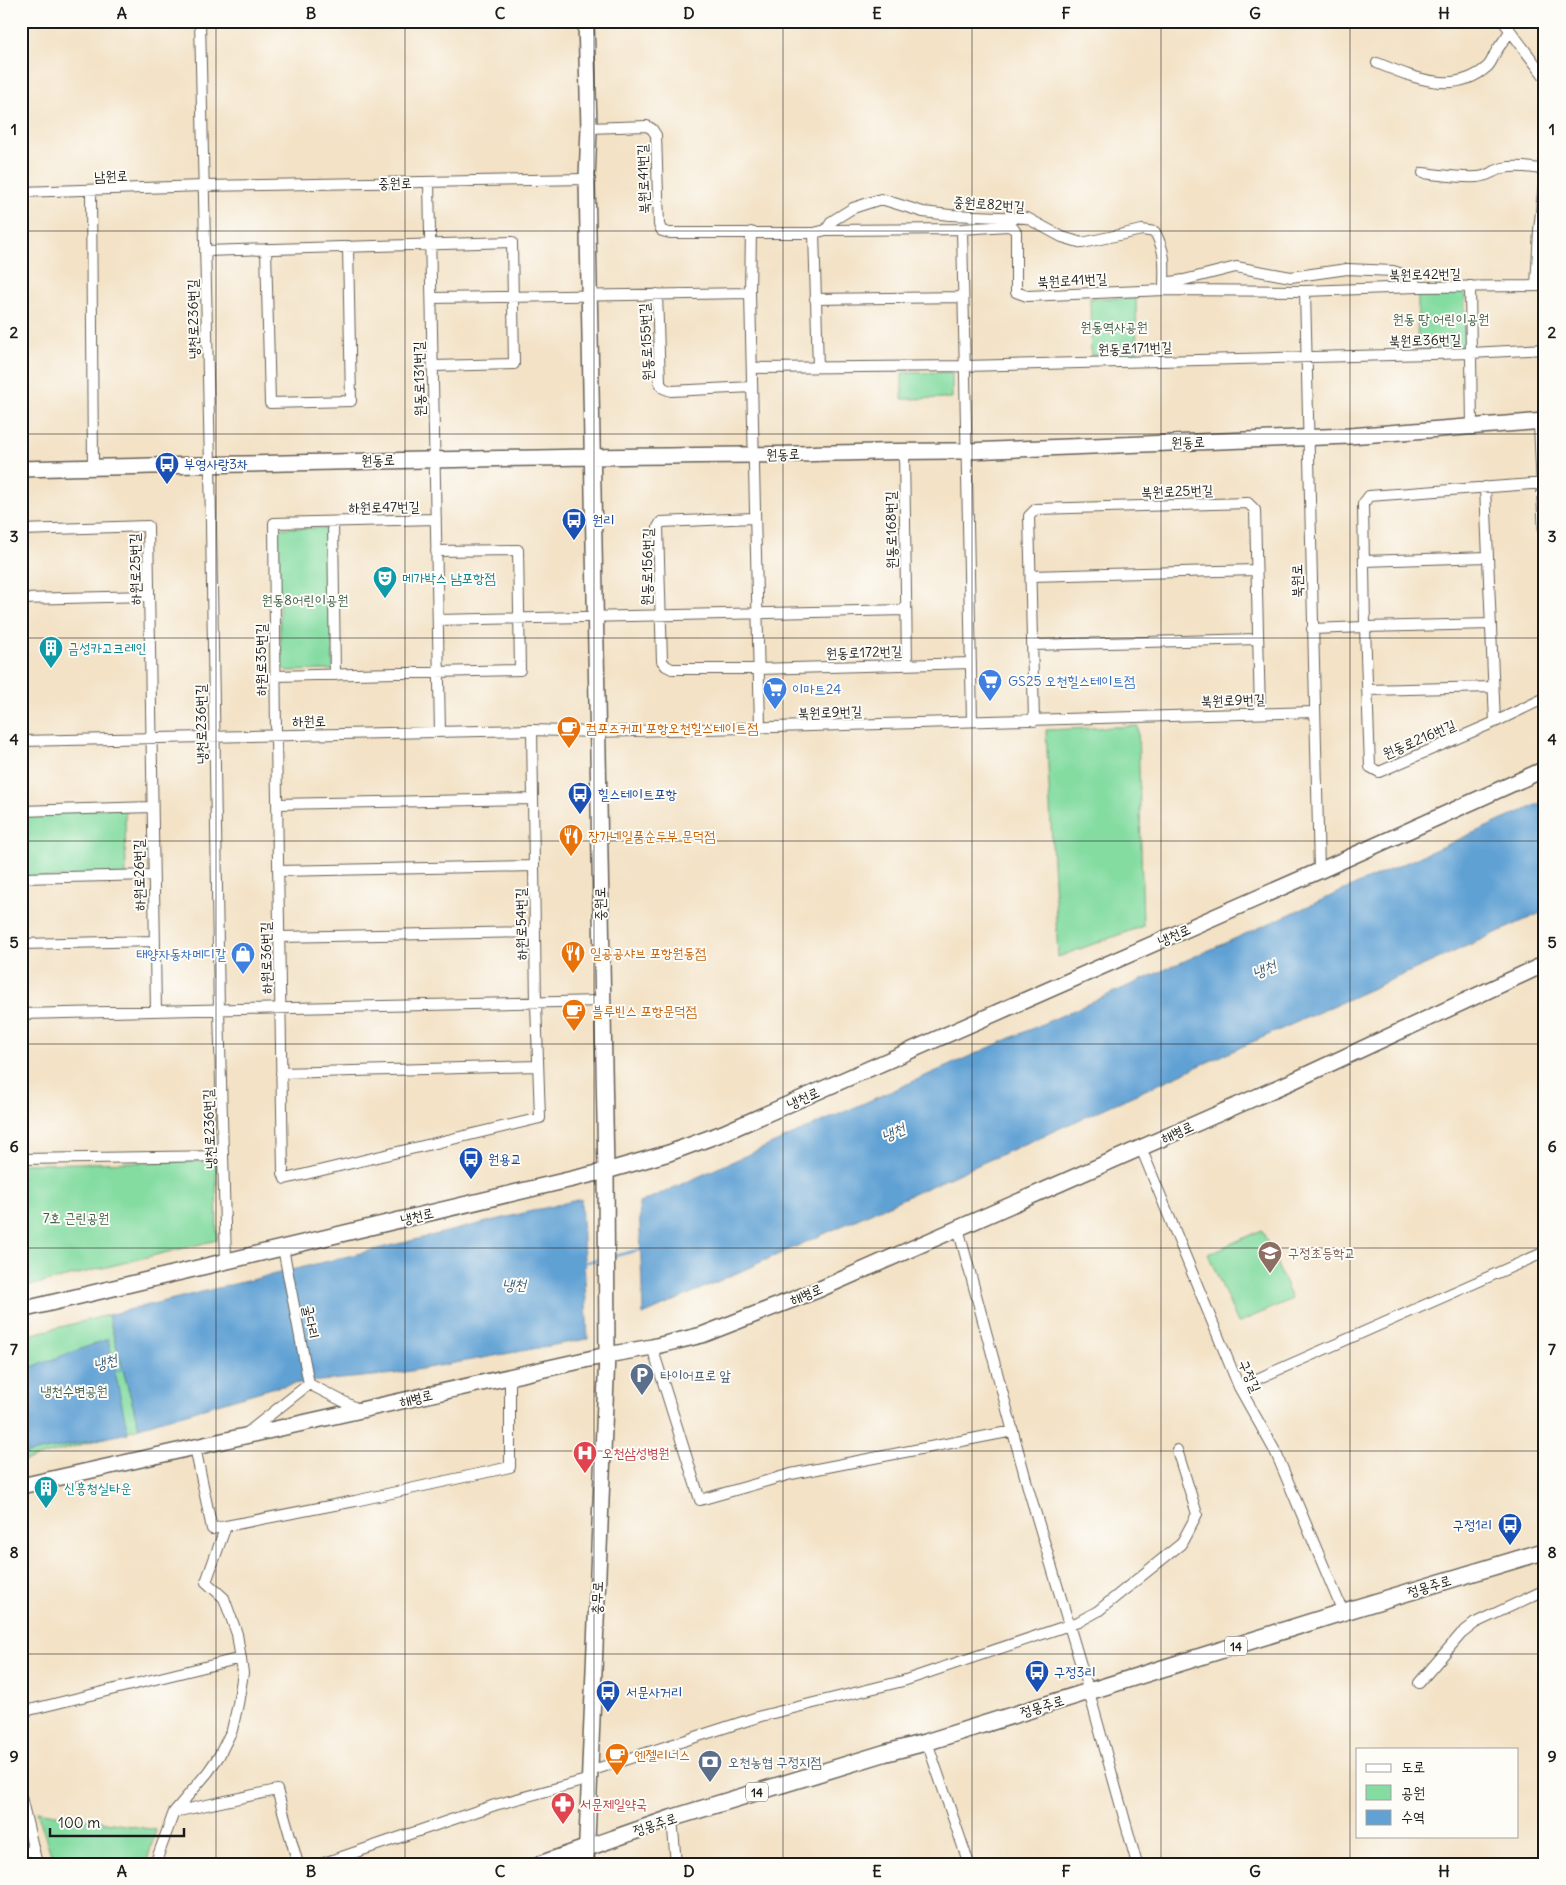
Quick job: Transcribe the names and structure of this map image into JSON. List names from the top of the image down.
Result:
{
  "streets": {
    "main road": ["정몽주로", "14"],
    "street": [
      "남원로",
      "북원로41번길",
      "중원로",
      "중원로82번길",
      "북원로42번길",
      "냉천로236번길",
      "북원로36번길",
      "원동로155번길",
      "원동로171번길",
      "원동로131번길",
      "원동로",
      "북원로25번길",
      "하원로47번길",
      "원동로168번길",
      "원동로156번길",
      "하원로25번길",
      "북원로",
      "원동로172번길",
      "하원로35번길",
      "북원로9번길",
      "하원로",
      "원동로216번길",
      "하원로26번길",
      "하원로54번길",
      "냉천로",
      "하원로36번길",
      "해병로",
      "굴다리",
      "구정길",
      "충무로"
    ]
  },
  "crossings": [
    ["남원로", "중원로"],
    ["남원로", "냉천로236번길"],
    ["북원로41번길", "중원로"],
    ["북원로41번길", "중원로82번길"],
    ["북원로41번길", "북원로42번길"],
    ["북원로41번길", "북원로"],
    ["중원로", "냉천로236번길"],
    ["중원로", "원동로155번길"],
    ["중원로", "원동로131번길"],
    ["중원로", "원동로"],
    ["중원로", "원동로156번길"],
    ["중원로", "북원로9번길"],
    ["중원로", "하원로"],
    ["중원로", "냉천로"],
    ["중원로", "충무로"],
    ["북원로42번길", "북원로"],
    ["냉천로236번길", "원동로"],
    ["냉천로236번길", "하원로"],
    ["냉천로236번길", "냉천로"],
    ["북원로36번길", "원동로171번길"],
    ["북원로36번길", "북원로"],
    ["원동로171번길", "북원로"],
    ["원동로131번길", "원동로"],
    ["원동로131번길", "하원로47번길"],
    ["원동로", "하원로47번길"],
    ["원동로", "원동로168번길"],
    ["원동로", "북원로"],
    ["북원로25번길", "북원로9번길"],
    ["하원로47번길", "하원로35번길"],
    ["하원로47번길", "하원로"],
    ["원동로168번길", "원동로172번길"],
    ["원동로156번길", "원동로172번길"],
    ["하원로25번길", "하원로"],
    ["하원로25번길", "하원로26번길"],
    ["북원로", "북원로9번길"],
    ["북원로", "냉천로"],
    ["하원로35번길", "하원로"],
    ["하원로35번길", "하원로36번길"],
    ["북원로9번길", "하원로"],
    ["하원로", "하원로26번길"],
    ["하원로", "하원로54번길"],
    ["하원로", "하원로36번길"],
    ["하원로54번길", "하원로36번길"],
    ["냉천로", "굴다리"],
    ["해병로", "구정길"],
    ["해병로", "충무로"],
    ["구정길", "정몽주로"],
    ["정몽주로", "충무로"]
  ],
  "water": ["냉천"],
  "parks": [
    "원동 땅 어린이공원",
    "원동역사공원",
    "원동8어린이공원",
    "7호 근린공원",
    "냉천수변공원"
  ],
  "places": {
    "bus stop": [
      "부영사랑3차",
      "원리",
      "힐스테이트포항",
      "원용교",
      "구정1리",
      "구정3리",
      "서문사거리"
    ],
    "theatre": ["메가박스 남포항점"],
    "building": ["금성카고크레인", "신흥청실타운"],
    "supermarket": ["GS25 오천힐스테이트점", "이마트24"],
    "cafe": ["컴포즈커피 포항오천힐스테이트점", "블루빈스 포항문덕점", "엔젤리너스"],
    "restaurant": ["장가네일품순두부 문덕점", "일공공샤브 포항원동점"],
    "shop": ["태양자동차메디칼"],
    "school or university": ["구정초등학교"],
    "parking": ["타이어프로 앞"],
    "hospital": ["오천삼성병원"],
    "bank": ["오천농협 구정지점"],
    "pharmacy": ["서문제일약국"]
  },
  "legend": ["도로", "공원", "수역"],
  "scale_bar": "100 m",
  "grid": {
    "columns": [
      "A",
      "B",
      "C",
      "D",
      "E",
      "F",
      "G",
      "H"
    ],
    "rows": [
      "1",
      "2",
      "3",
      "4",
      "5",
      "6",
      "7",
      "8",
      "9"
    ]
  }
}
